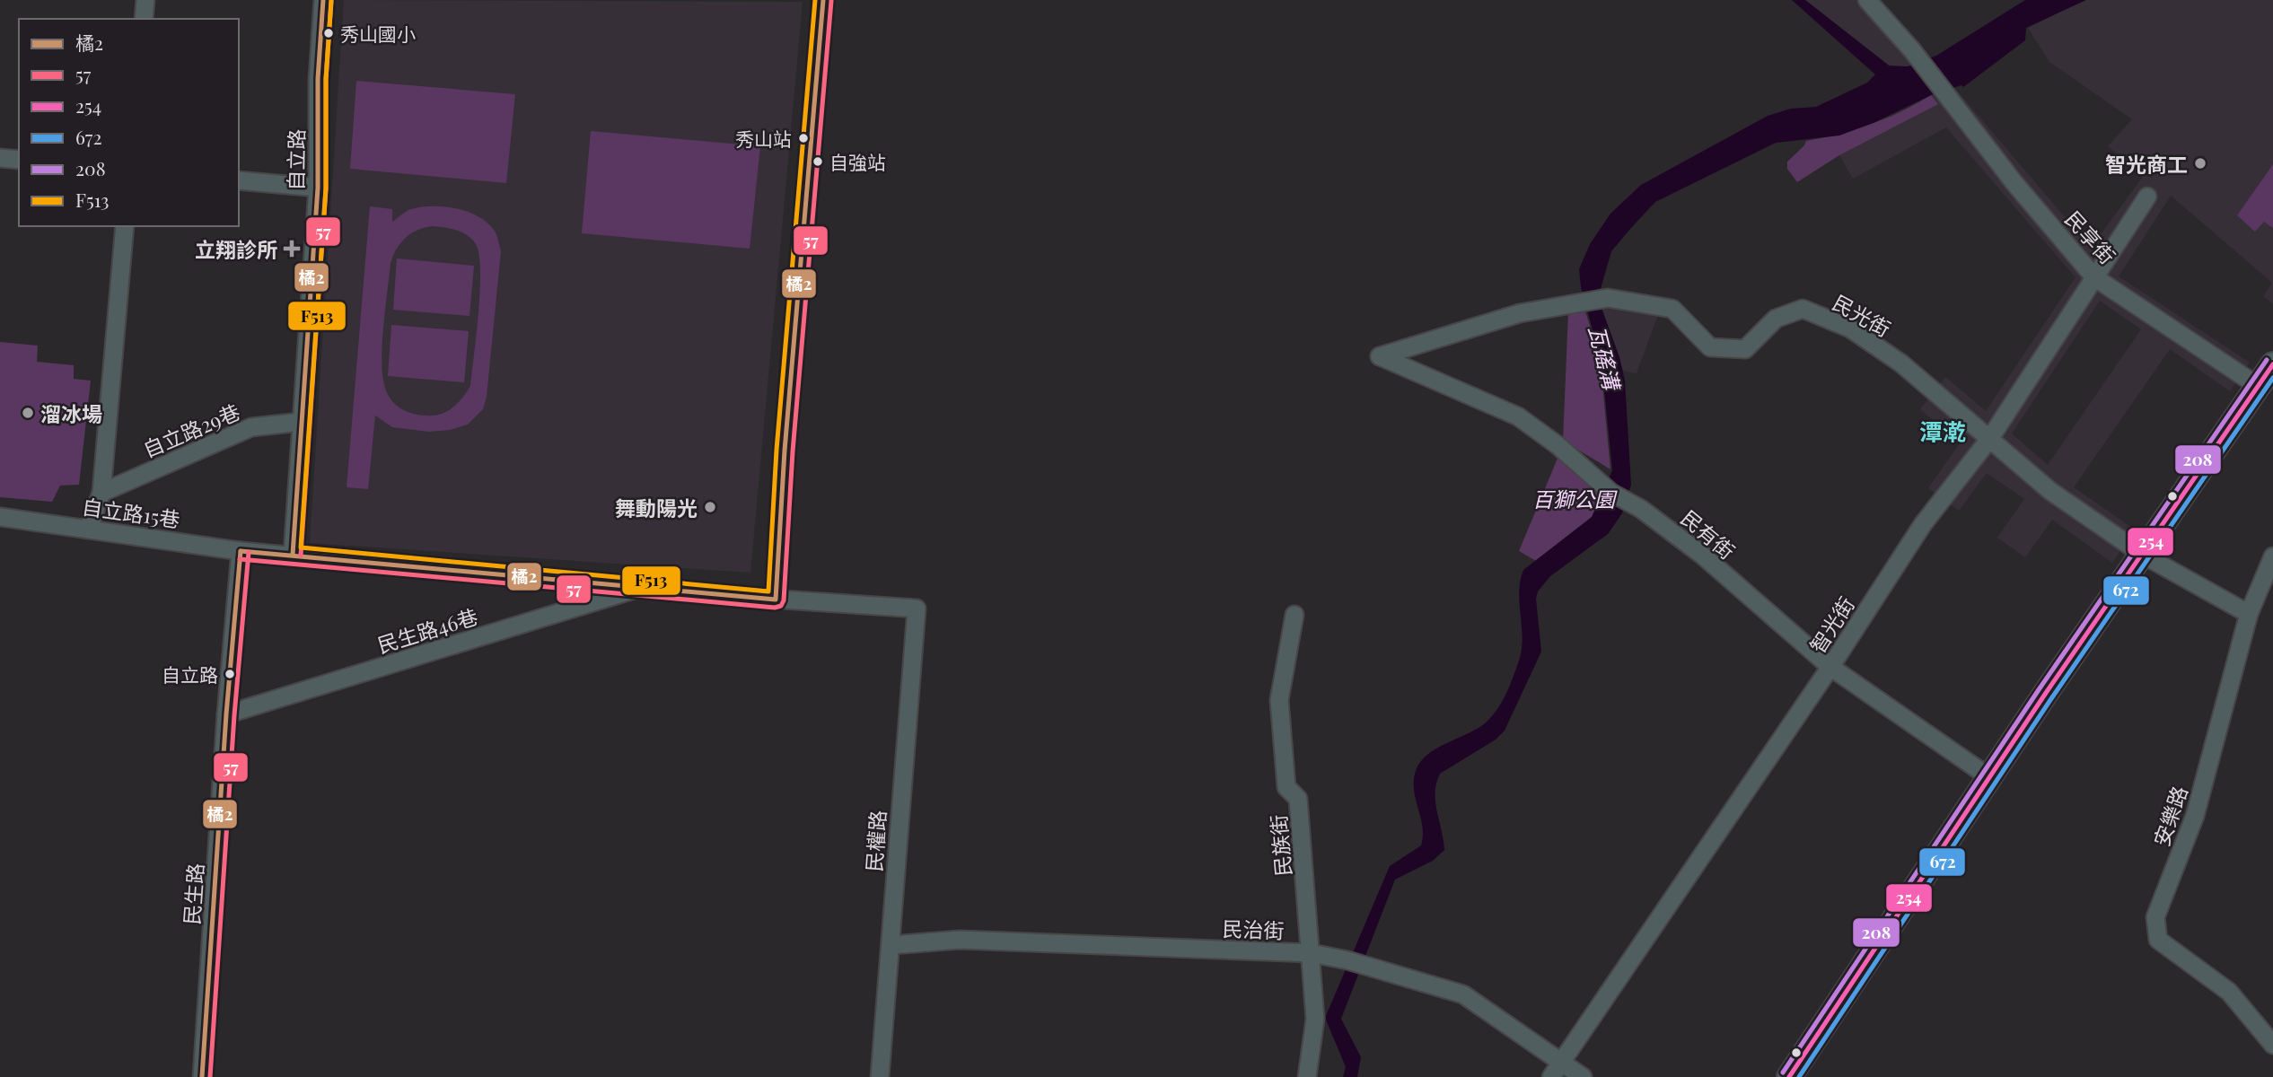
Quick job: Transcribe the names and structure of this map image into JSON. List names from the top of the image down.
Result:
{
  "streets": {
    "street": [
      "自立路",
      "民享街",
      "民光街",
      "自立路29巷",
      "自立路15巷",
      "民有街",
      "智光街",
      "民生路46巷",
      "安樂路",
      "民權路",
      "民族街",
      "民生路",
      "民治街"
    ]
  },
  "crossings": [
    ["自立路", "自立路29巷"],
    ["民享街", "智光街"],
    ["民光街", "民有街"],
    ["民光街", "智光街"],
    ["民光街", "安樂路"],
    ["民有街", "智光街"],
    ["智光街", "民治街"],
    ["民生路46巷", "民生路"],
    ["民權路", "民治街"],
    ["民族街", "民治街"]
  ],
  "districts": ["潭漧"],
  "water": ["瓦磘溝"],
  "parks": ["百獅公園"],
  "places": {
    "other": [
      "秀山國小",
      "秀山站",
      "自強站",
      "智光商工",
      "溜冰場",
      "舞動陽光",
      "自立路"
    ],
    "health": ["立翔診所"]
  },
  "lines": [
    "transit line 橘2",
    "transit line F513",
    "transit line 57",
    "transit line 208",
    "transit line 254",
    "transit line 672"
  ],
  "legend": [
    "橘2",
    "57",
    "254",
    "672",
    "208",
    "F513"
  ]
}
